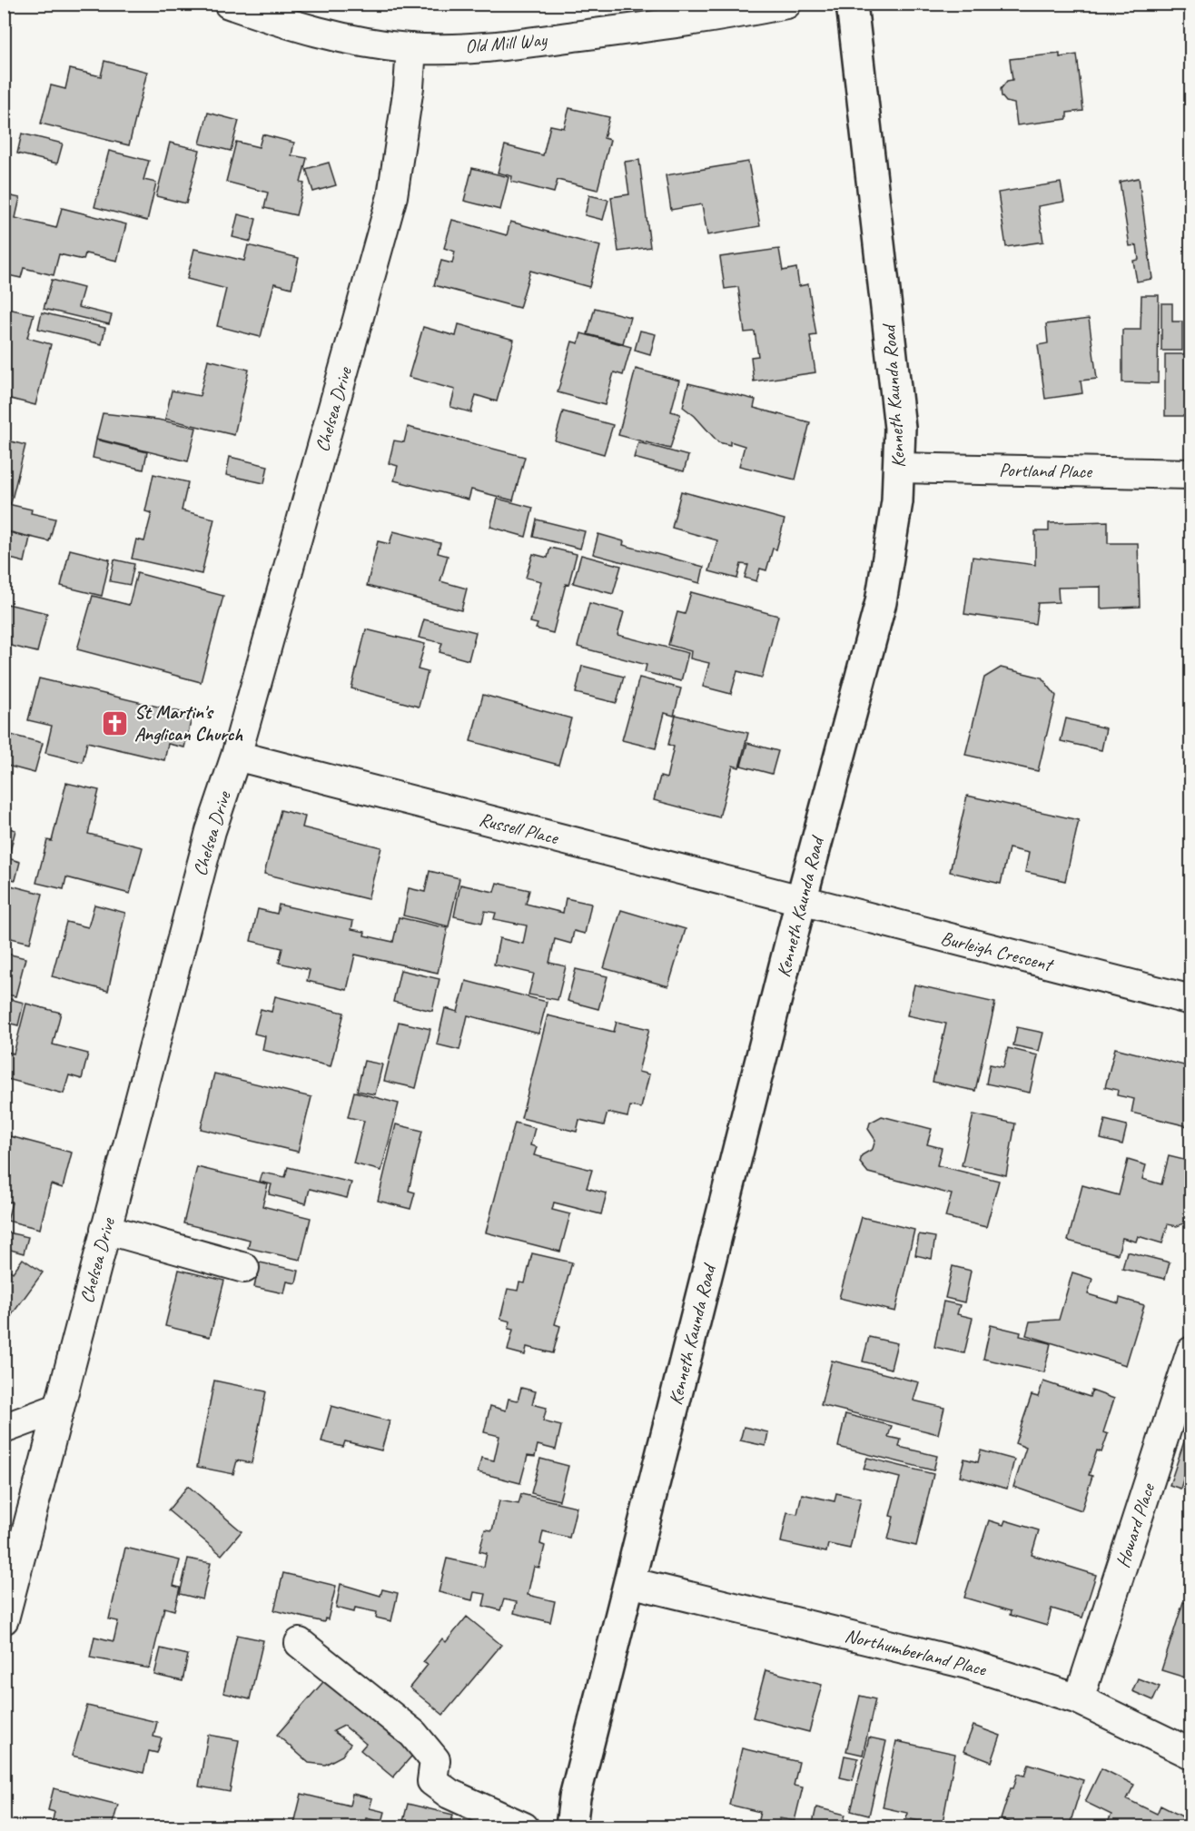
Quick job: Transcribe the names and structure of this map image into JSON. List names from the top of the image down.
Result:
{
  "streets": {
    "main road": ["Kenneth Kaunda Road"],
    "street": [
      "Old Mill Way",
      "Chelsea Drive",
      "Portland Place",
      "Russell Place",
      "Burleigh Crescent",
      "Howard Place",
      "Northumberland Place"
    ]
  },
  "crossings": [
    ["Old Mill Way", "Chelsea Drive"],
    ["Kenneth Kaunda Road", "Portland Place"],
    ["Kenneth Kaunda Road", "Russell Place"],
    ["Kenneth Kaunda Road", "Burleigh Crescent"],
    ["Kenneth Kaunda Road", "Northumberland Place"],
    ["Chelsea Drive", "Russell Place"],
    ["Russell Place", "Burleigh Crescent"],
    ["Howard Place", "Northumberland Place"]
  ],
  "places": {
    "church": ["St Martin's Anglican Church"]
  }
}
